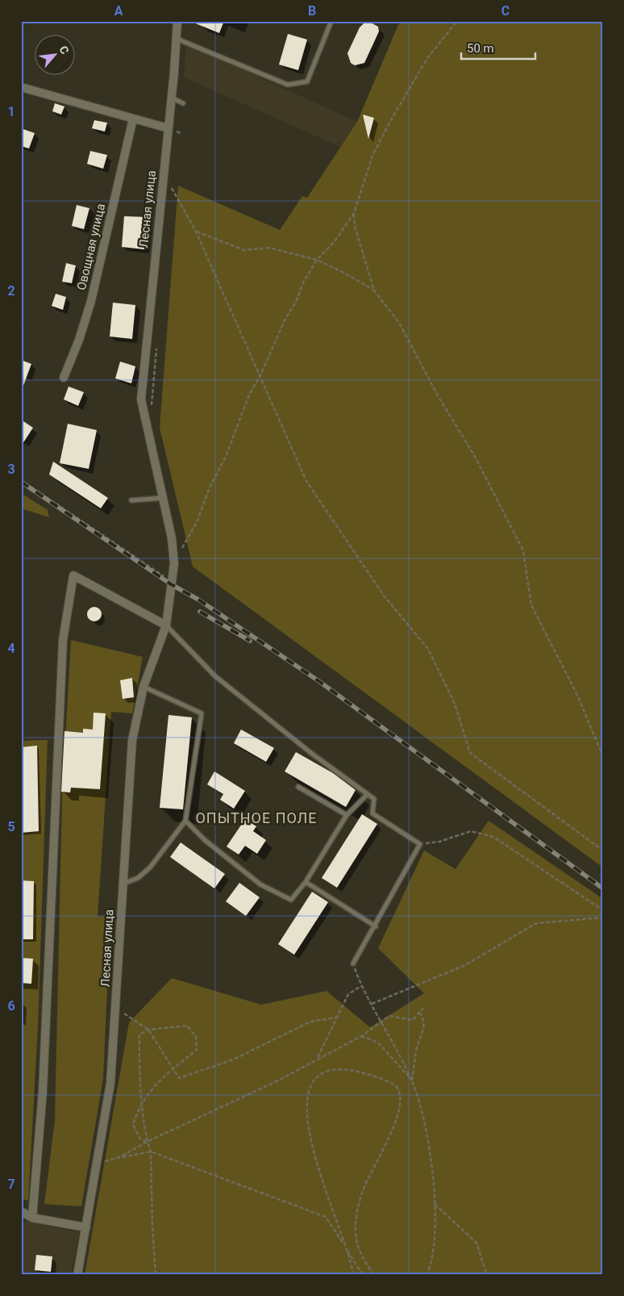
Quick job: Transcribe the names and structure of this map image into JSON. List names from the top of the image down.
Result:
{
  "streets": {
    "street": ["Лесная улица", "Овощная улица"]
  },
  "districts": ["ОПЫТНОЕ ПОЛЕ"],
  "scale_bar": "50 m",
  "north": "top right",
  "grid": {
    "columns": ["A", "B", "C"],
    "rows": [
      "1",
      "2",
      "3",
      "4",
      "5",
      "6",
      "7"
    ]
  }
}
